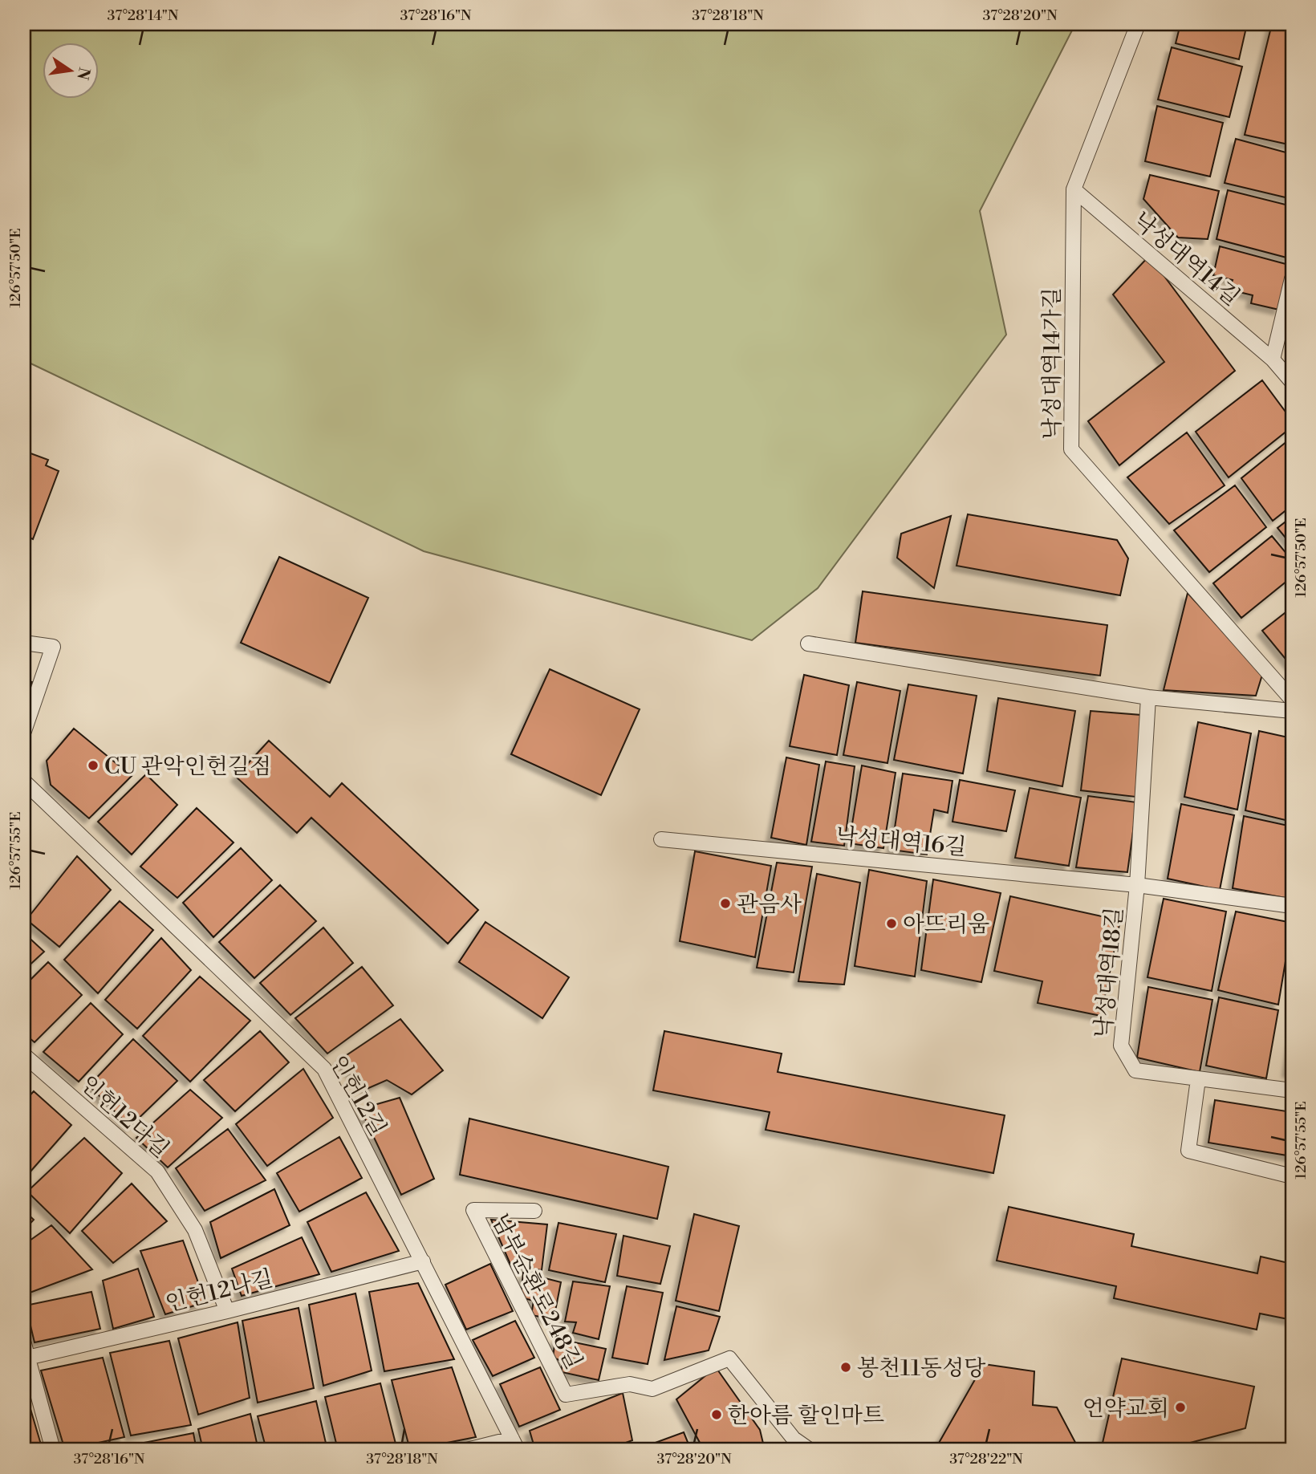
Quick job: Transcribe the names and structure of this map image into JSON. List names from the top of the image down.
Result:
{
  "streets": {
    "lane": [
      "낙성대역14길",
      "낙성대역14가길",
      "낙성대역16길",
      "낙성대역18길",
      "인헌12길",
      "인헌12다길",
      "인헌12나길",
      "남부순환로248길"
    ]
  },
  "crossings": [
    ["낙성대역14길", "낙성대역14가길"],
    ["낙성대역16길", "낙성대역18길"],
    ["인헌12길", "인헌12나길"],
    ["인헌12다길", "인헌12나길"]
  ],
  "places": [
    "CU 관악인헌길점",
    "관음사",
    "아뜨리움",
    "봉천11동성당",
    "언약교회",
    "한아름 할인마트"
  ],
  "north": "right",
  "coordinates": [
    "37°28'14\"N",
    "37°28'16\"N",
    "37°28'18\"N",
    "37°28'20\"N",
    "126°57'50\"E",
    "126°57'55\"E",
    "37°28'22\"N"
  ]
}
